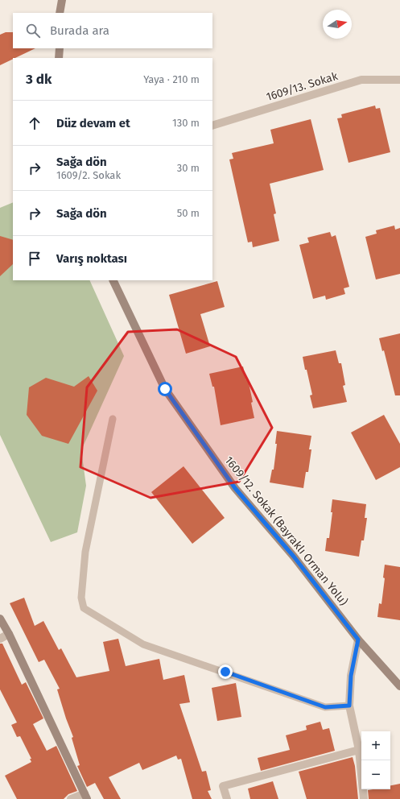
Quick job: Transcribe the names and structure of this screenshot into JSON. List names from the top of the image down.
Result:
{
  "streets": {
    "main road": ["1609/12. Sokak (Bayraklı Orman Yolu)"],
    "street": ["1609/13. Sokak"]
  },
  "north": "right",
  "page": {
    "search": "Burada ara",
    "heading": ["3 dk", "Yaya · 210 m"],
    "list": [
      ["Düz devam et", "130 m"],
      ["Sağa dön", "1609/2. Sokak", "30 m"],
      ["Sağa dön", "50 m"],
      "Varış noktası"
    ],
    "map_buttons": ["+", "−"]
  }
}
